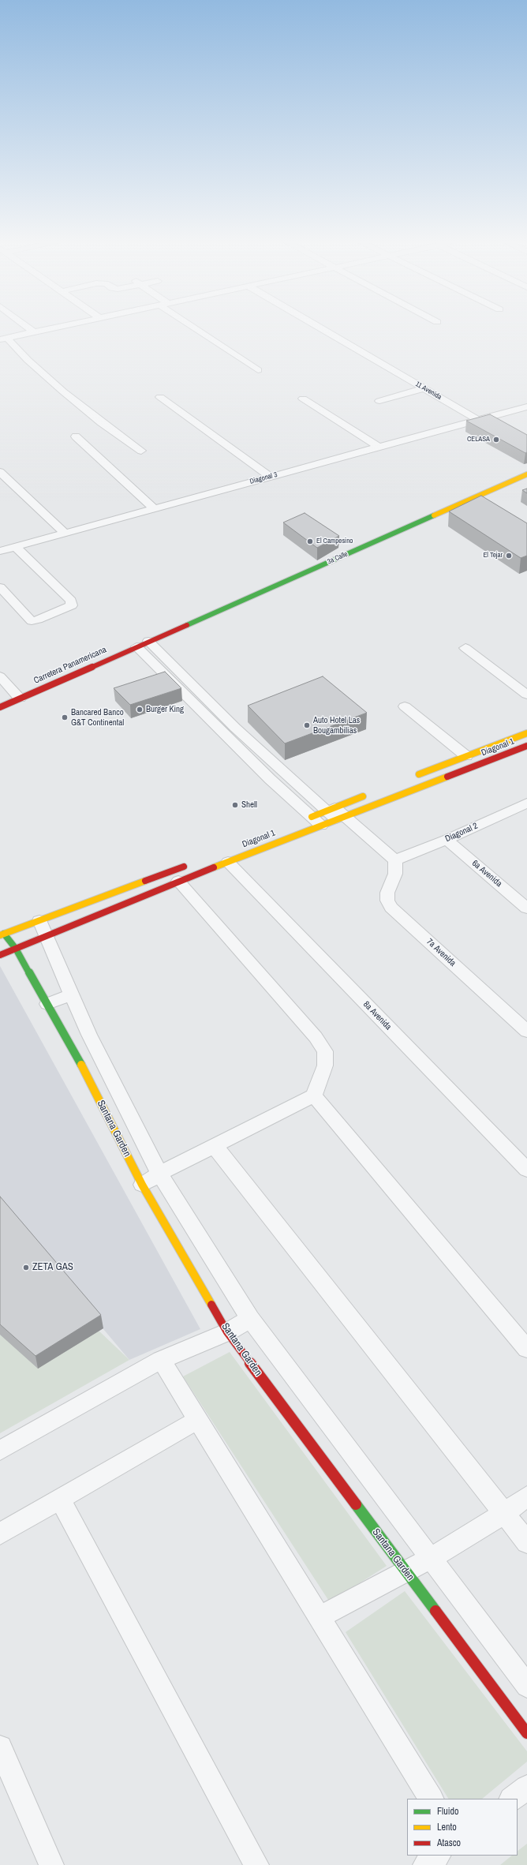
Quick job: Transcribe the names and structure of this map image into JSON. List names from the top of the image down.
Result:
{
  "streets": {
    "main road": [
      "3a Calle",
      "Carretera Panamericana",
      "Diagonal 1",
      "Santana Garden"
    ],
    "street": [
      "11 Avenida",
      "Diagonal 3",
      "Diagonal 2",
      "6a Avenida",
      "7a Avenida",
      "8a Avenida"
    ]
  },
  "crossings": [
    ["11 Avenida", "Diagonal 3"],
    ["3a Calle", "Carretera Panamericana"],
    ["Diagonal 1", "8a Avenida"],
    ["Diagonal 1", "Santana Garden"],
    ["Diagonal 2", "6a Avenida"],
    ["Diagonal 2", "7a Avenida"]
  ],
  "places": [
    "CELASA",
    "El Campesino",
    "El Tejar",
    "Burger King",
    "Bancared Banco G&T Continental",
    "Auto Hotel Las Bougambilias",
    "Shell",
    "ZETA GAS"
  ],
  "legend": ["Fluido", "Lento", "Atasco"]
}
